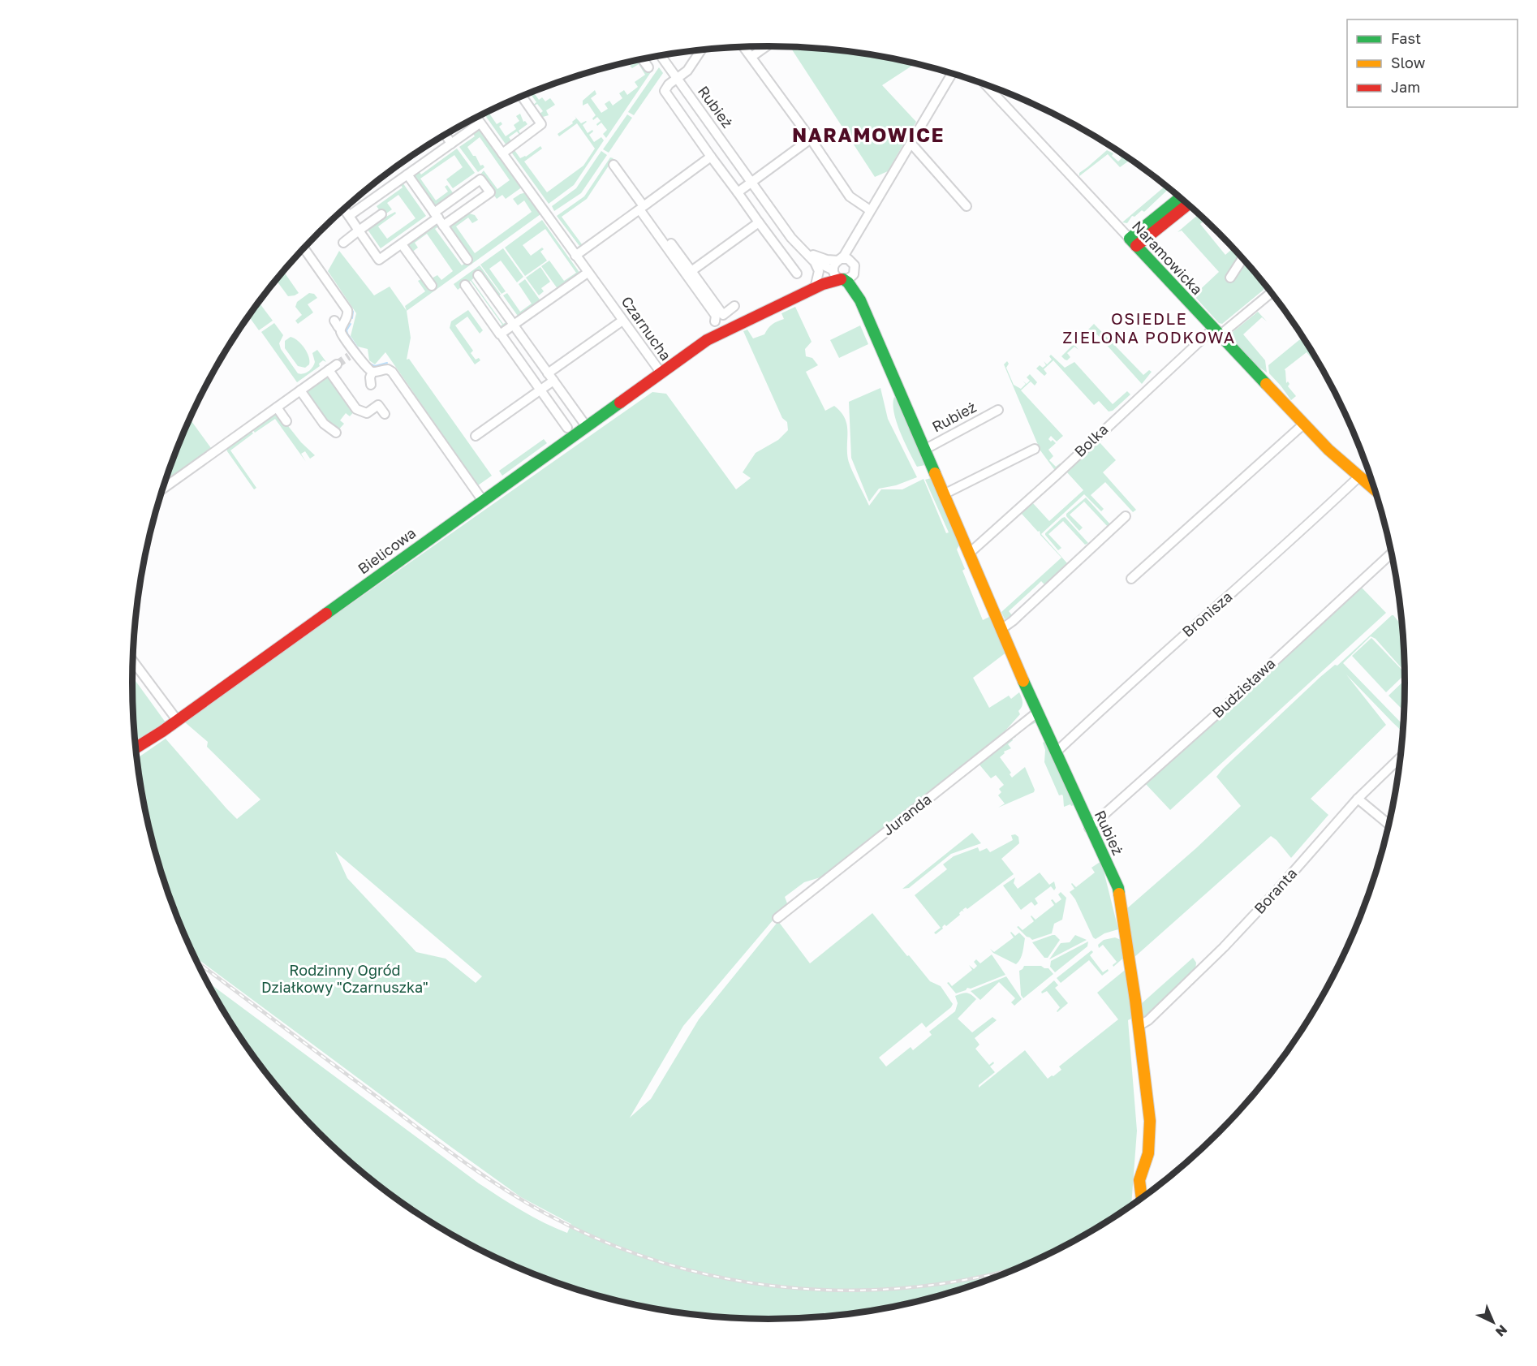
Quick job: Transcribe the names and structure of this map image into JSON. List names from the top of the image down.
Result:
{
  "streets": {
    "street": [
      "Rubież",
      "Naramowicka",
      "Czarnucha",
      "Bolka",
      "Bielicowa",
      "Bronisza",
      "Budzisława",
      "Juranda",
      "Boranta"
    ]
  },
  "crossings": [
    ["Rubież", "Czarnucha"],
    ["Rubież", "Bolka"],
    ["Rubież", "Bronisza"],
    ["Rubież", "Budzisława"],
    ["Rubież", "Juranda"],
    ["Rubież", "Boranta"],
    ["Naramowicka", "Bolka"],
    ["Naramowicka", "Bronisza"],
    ["Czarnucha", "Bielicowa"]
  ],
  "districts": ["NARAMOWICE", "OSIEDLE ZIELONA PODKOWA"],
  "parks": ["Rodzinny Ogród Działkowy \"Czarnuszka\""],
  "legend": ["Fast", "Slow", "Jam"],
  "north": "bottom right"
}
